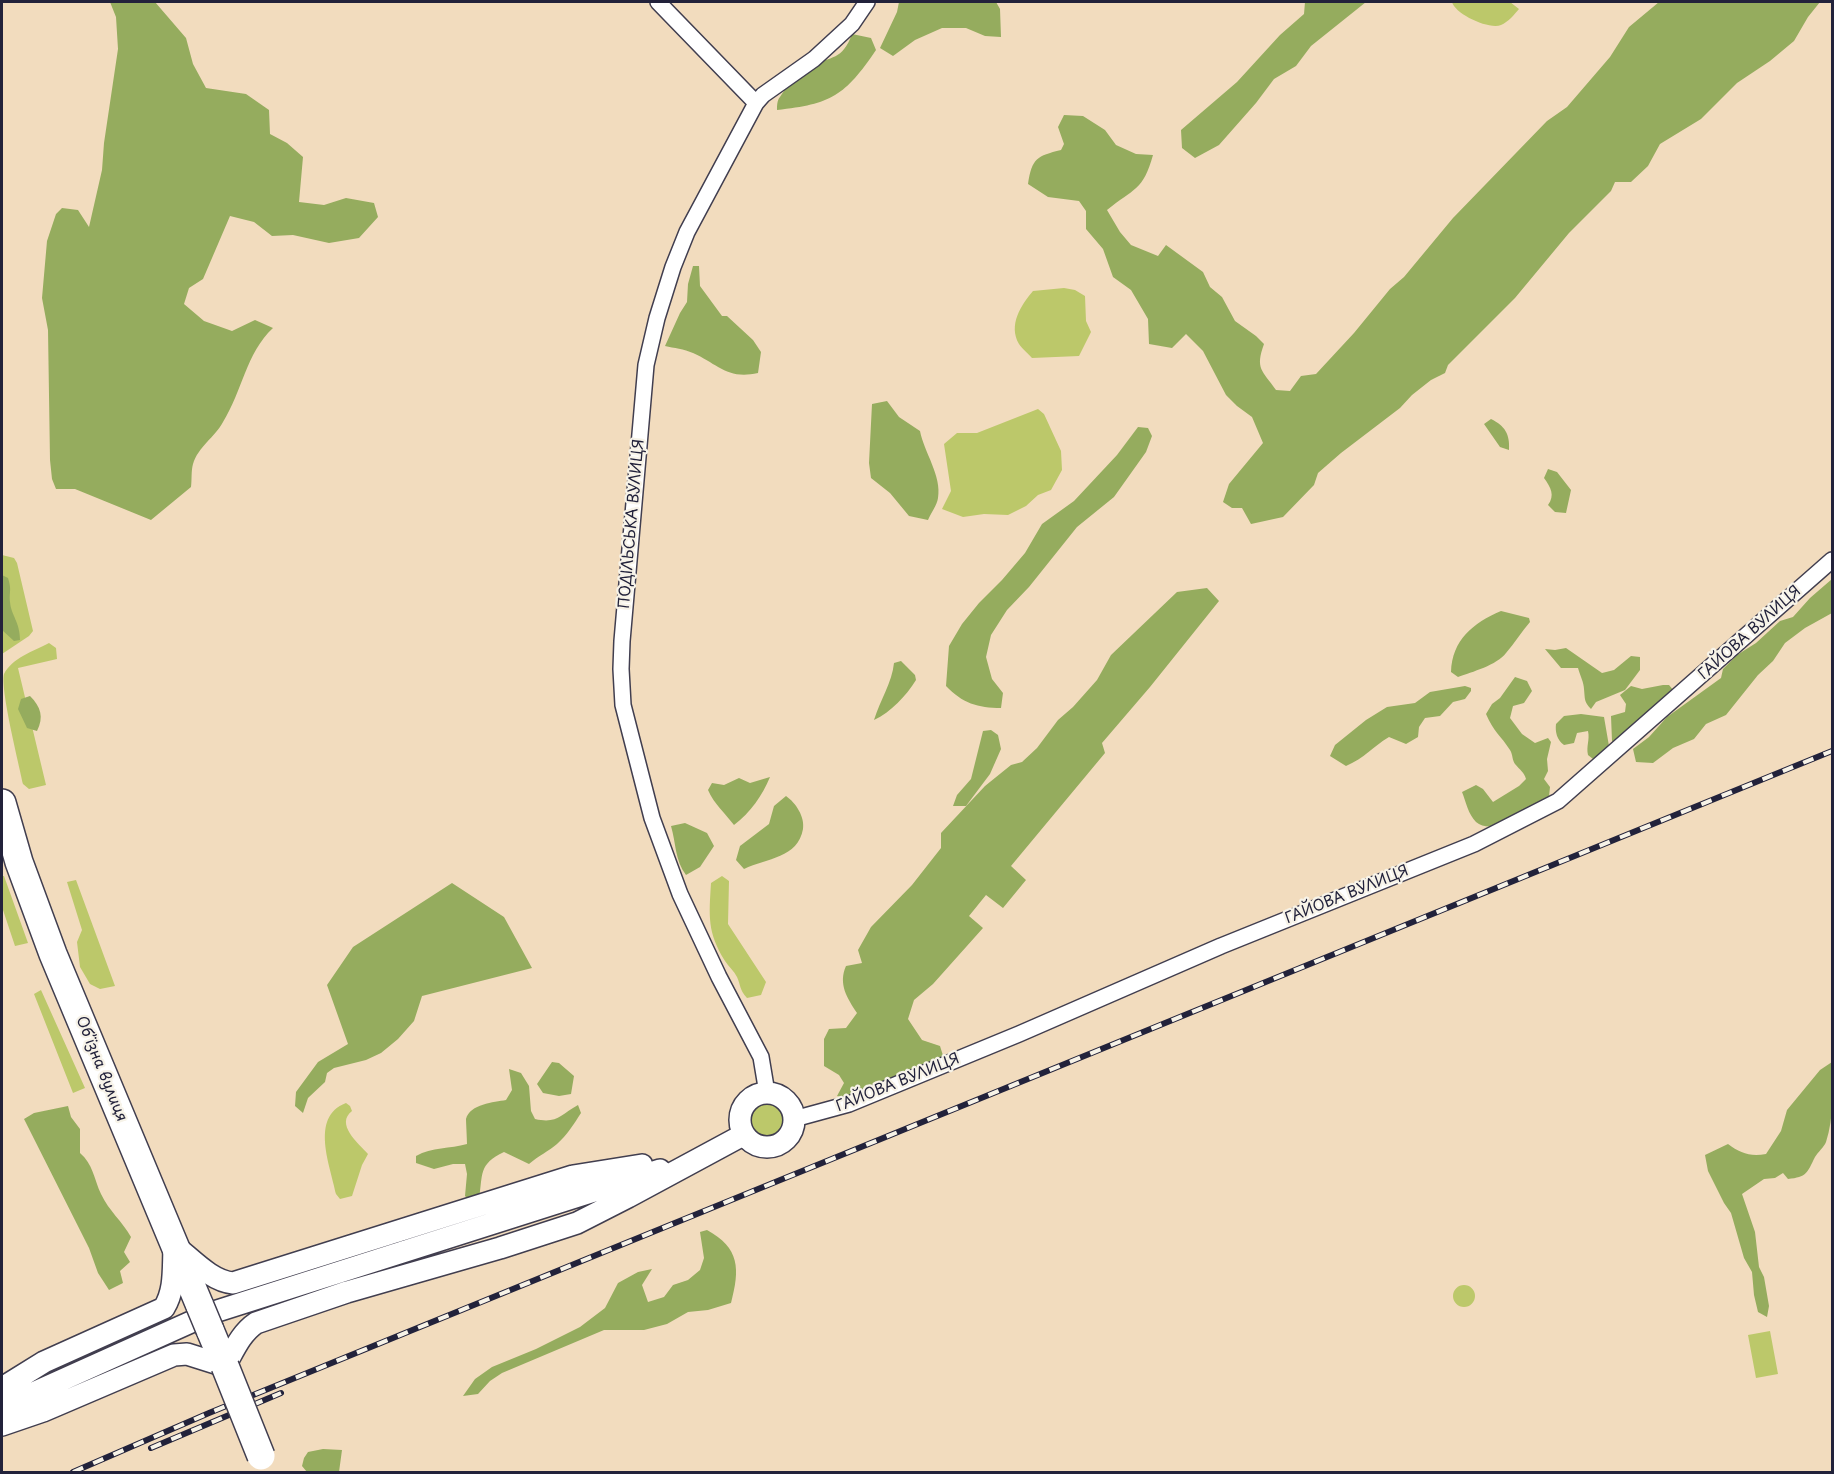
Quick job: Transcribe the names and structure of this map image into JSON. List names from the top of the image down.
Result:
{
  "streets": {
    "highway": ["Обʼїзна вулиця"],
    "street": ["ПОДІЛЬСЬКА ВУЛИЦЯ", "ГАЙОВА ВУЛИЦЯ"]
  },
  "crossings": [
    ["ПОДІЛЬСЬКА ВУЛИЦЯ", "ГАЙОВА ВУЛИЦЯ"]
  ]
}
